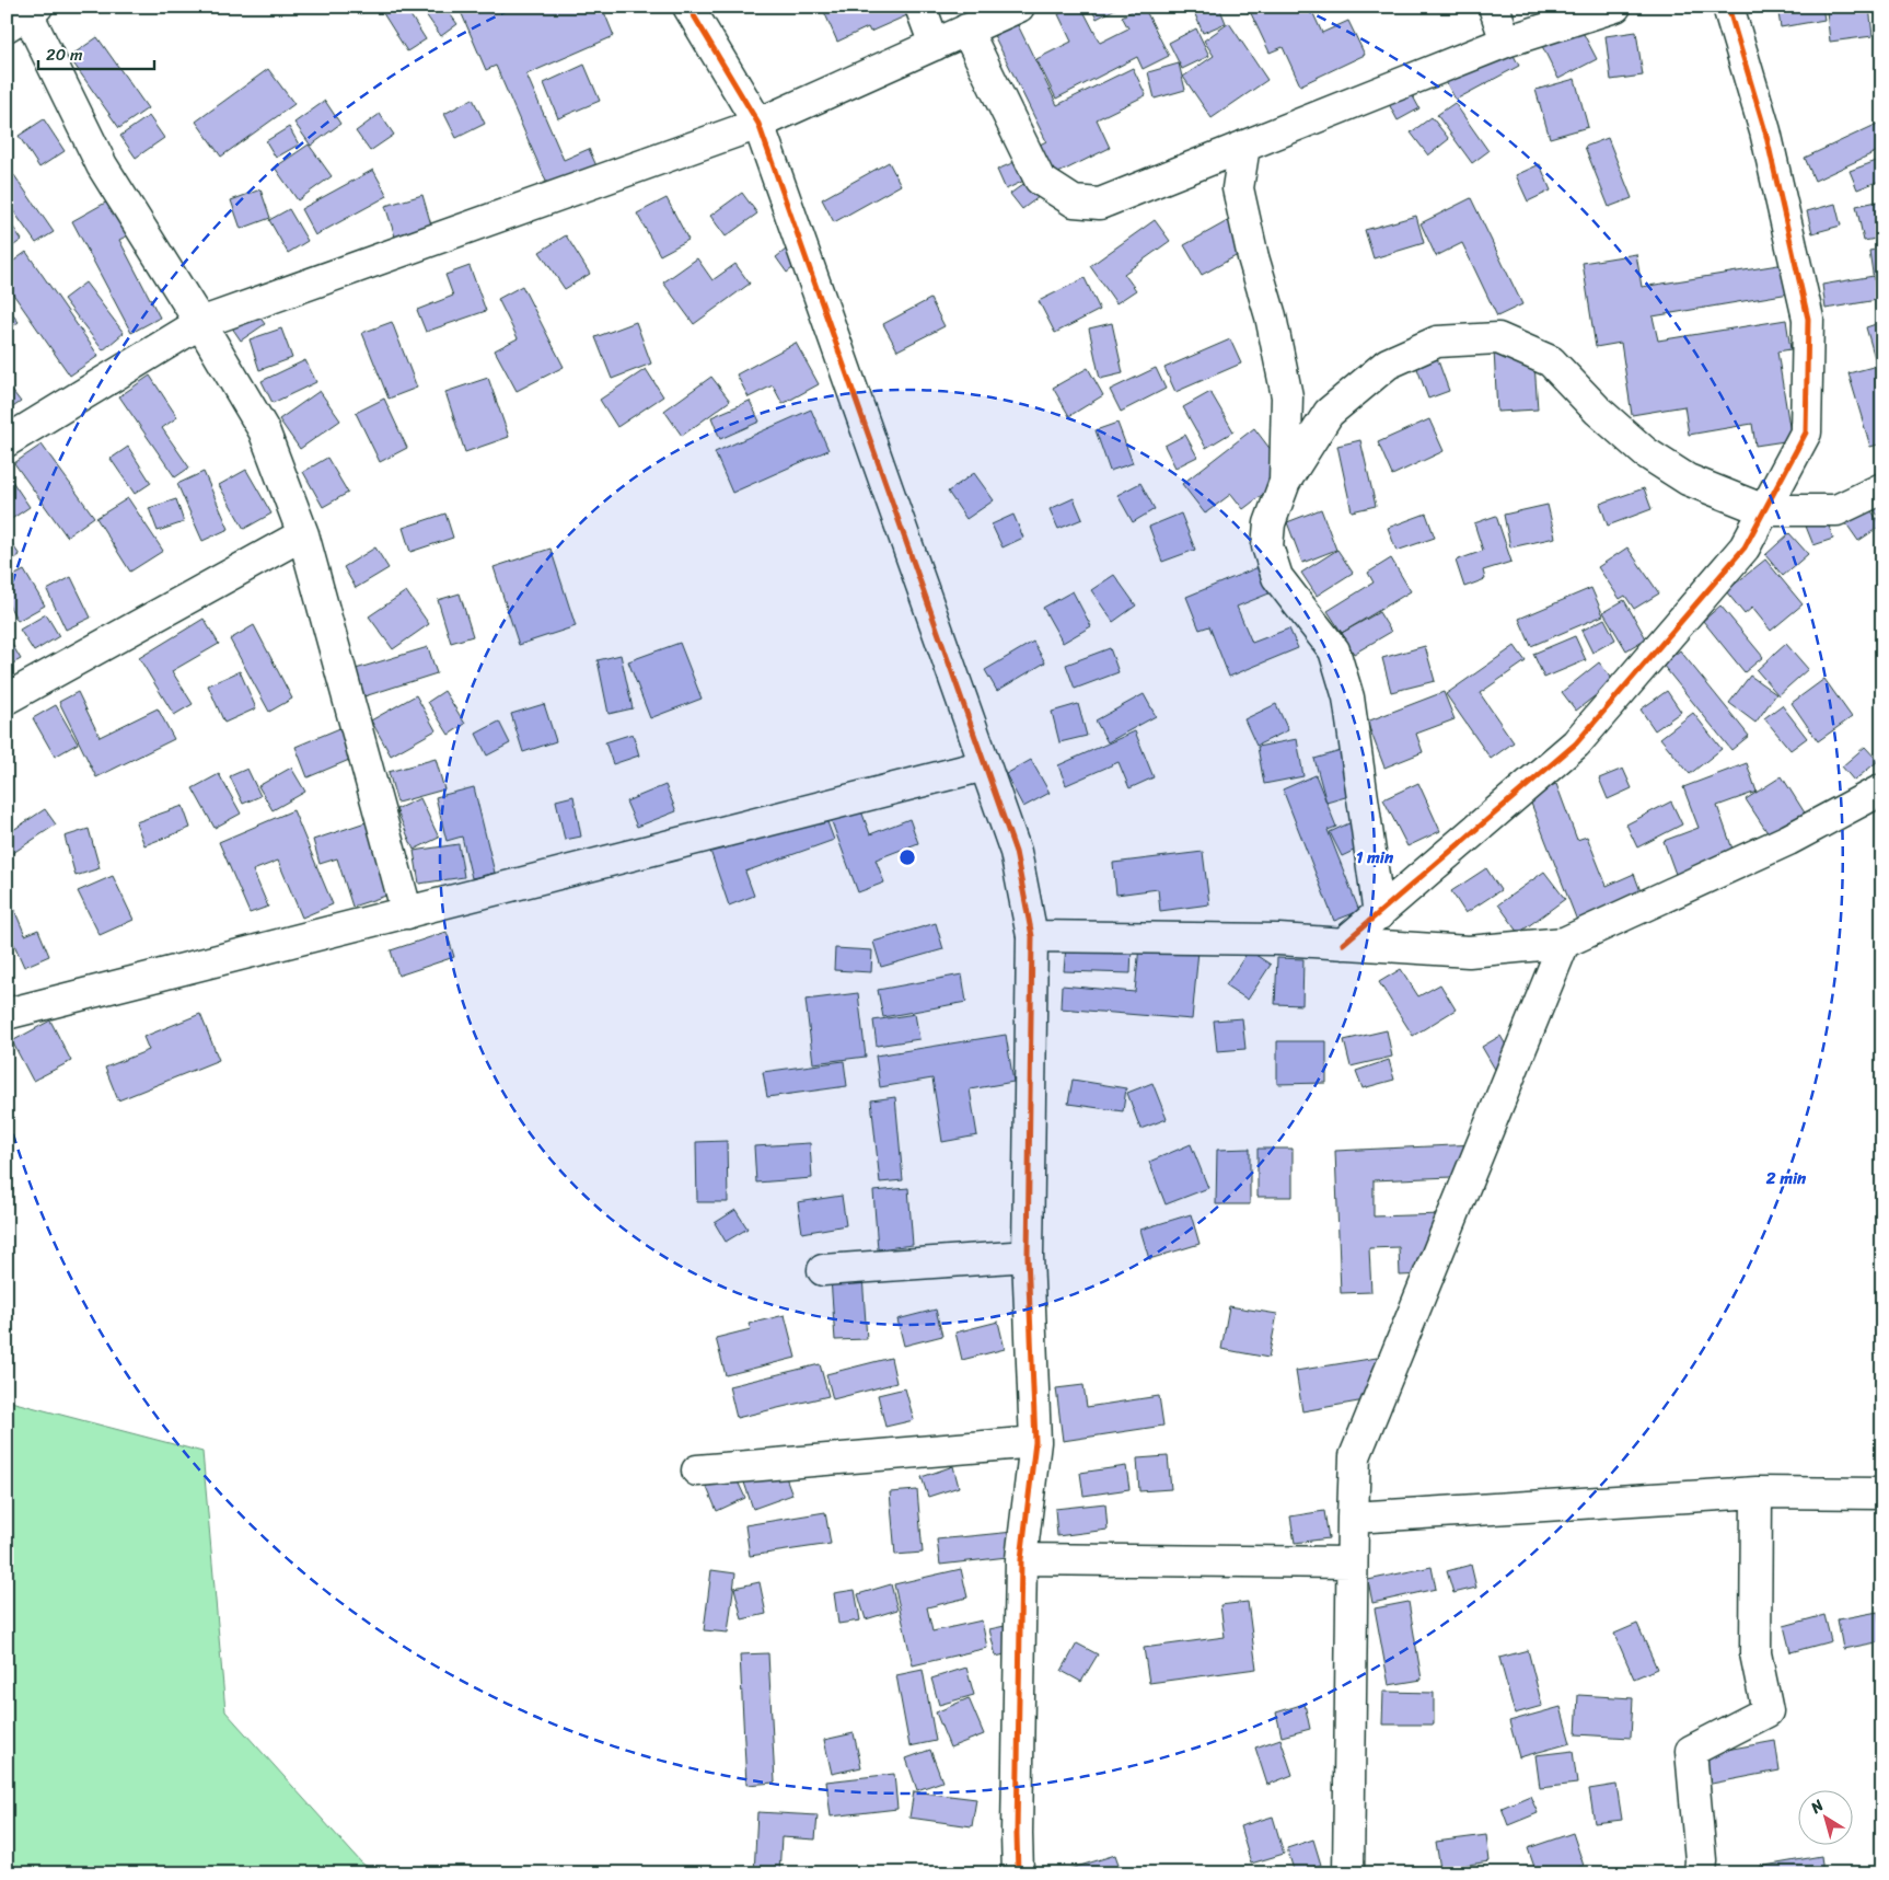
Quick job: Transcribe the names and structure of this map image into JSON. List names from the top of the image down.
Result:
{
  "scale_bar": "20 m",
  "north": "top left",
  "rings": ["1 min", "2 min"]
}
